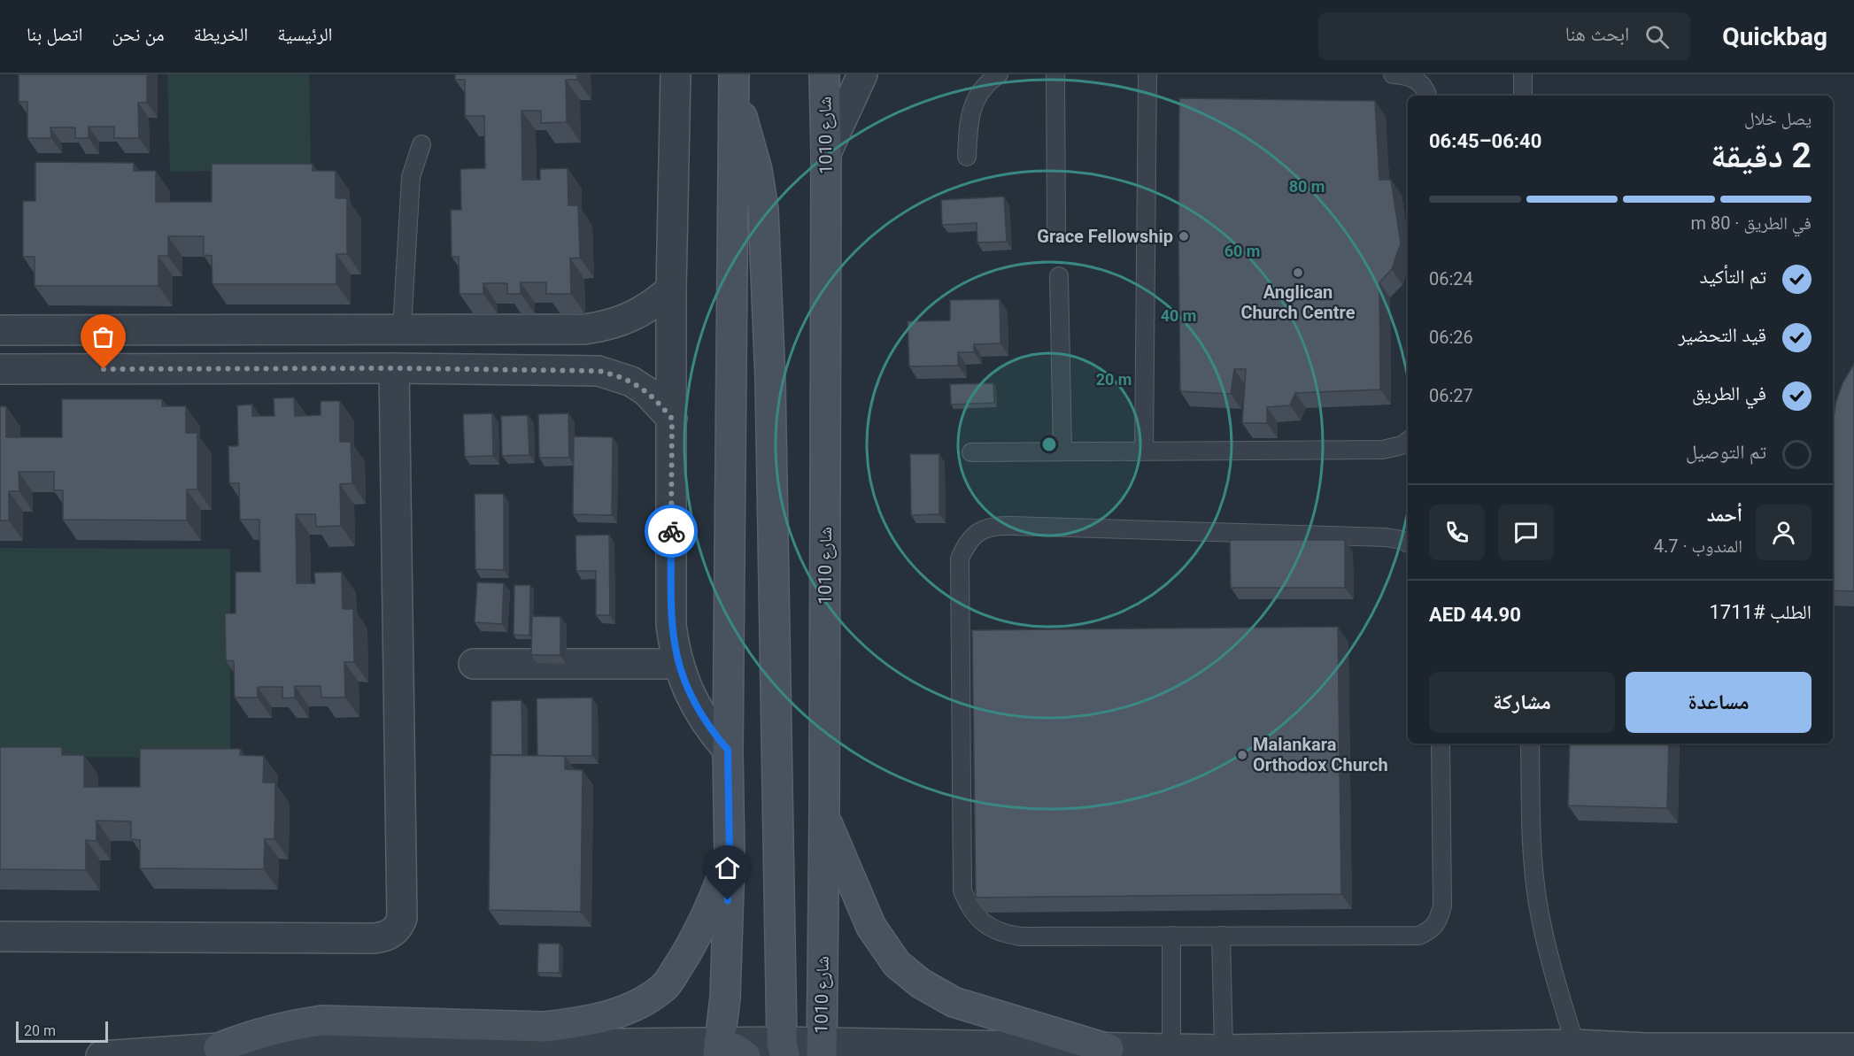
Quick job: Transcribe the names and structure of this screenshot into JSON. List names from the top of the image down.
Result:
{
  "streets": {
    "street": ["شارع 1010"]
  },
  "places": ["Grace Fellowship", "Anglican Church Centre", "Malankara Orthodox Church"],
  "scale_bar": "20 m",
  "page": {
    "header": "Quickbag",
    "search": "ابحث هنا",
    "nav": [
      "الرئيسية",
      "الخريطة",
      "من نحن",
      "اتصل بنا"
    ],
    "heading": ["2 دقيقة", "يصل خلال", "06:40–06:45"],
    "panel": [
      "أحمد",
      "المندوب · 4.7",
      "الطلب #1711",
      "AED 44.90"
    ],
    "bar": "في الطريق · 80 m",
    "list": [
      ["تم التأكيد", "06:24"],
      ["قيد التحضير", "06:26"],
      ["في الطريق", "06:27"],
      "تم التوصيل"
    ],
    "buttons": ["مساعدة", "مشاركة"],
    "scale": "20 m"
  },
  "rings": [
    "80 m",
    "60 m",
    "40 m",
    "20 m"
  ]
}
